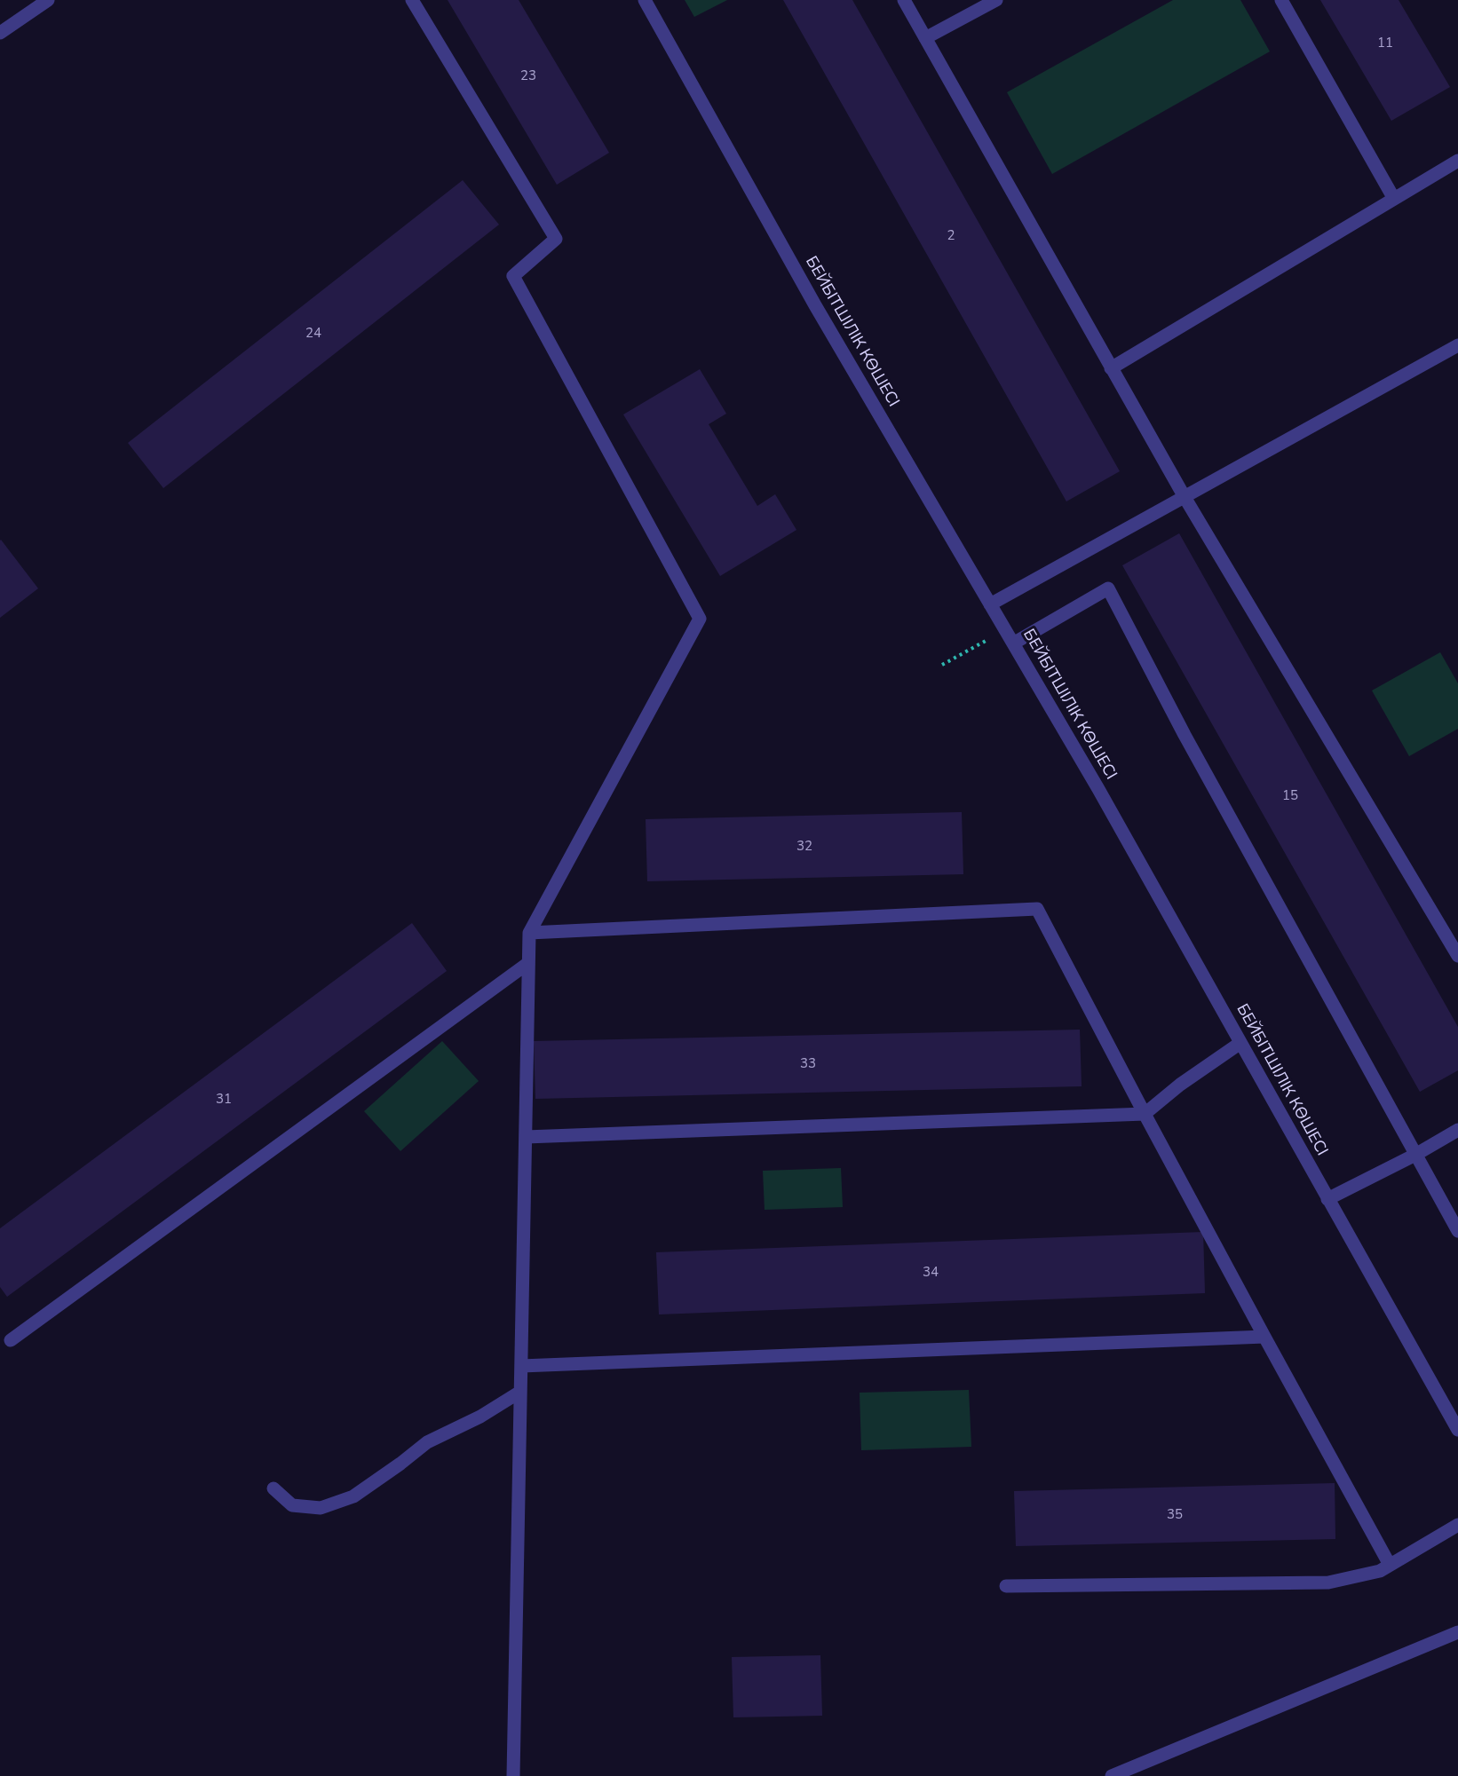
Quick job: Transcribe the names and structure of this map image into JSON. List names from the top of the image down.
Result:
{
  "streets": {
    "street": ["БЕЙБІТШІЛІК КӨШЕСІ"]
  },
  "house_numbers": [
    "11",
    "23",
    "2",
    "24",
    "15",
    "32",
    "33",
    "31",
    "34",
    "35"
  ]
}
